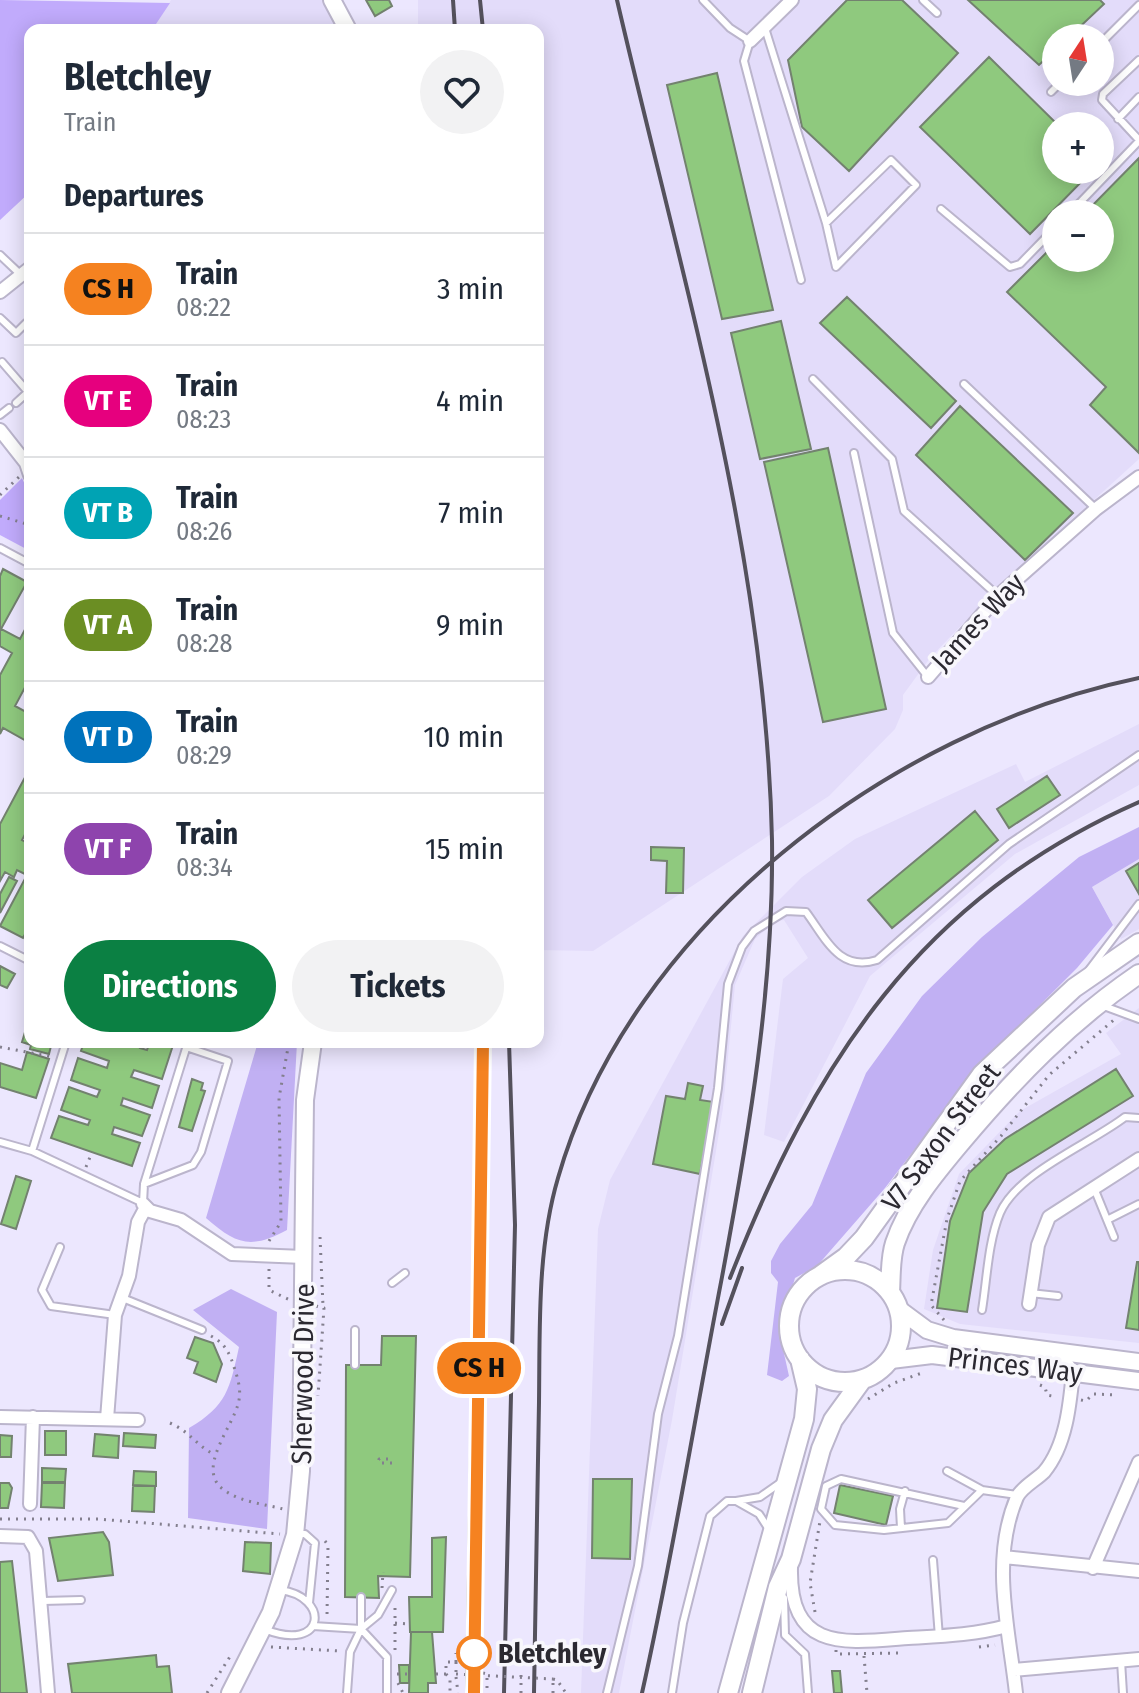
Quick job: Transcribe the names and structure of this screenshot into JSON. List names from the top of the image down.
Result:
{
  "streets": {
    "main road": ["V7 Saxon Street"],
    "street": ["James Way", "Princes Way", "Sherwood Drive"]
  },
  "crossings": [
    ["V7 Saxon Street", "Princes Way"]
  ],
  "places": ["Bletchley"],
  "north": "top",
  "page": {
    "on_map": "CS H",
    "map_buttons": ["+", "−"],
    "heading": [
      ["Bletchley", "Train"],
      "Departures"
    ],
    "list": [
      {
        "mark": "CS H",
        "name": "Train",
        "note": "08:22",
        "value": "3 min"
      },
      {
        "mark": "VT E",
        "name": "Train",
        "note": "08:23",
        "value": "4 min"
      },
      {
        "mark": "VT B",
        "name": "Train",
        "note": "08:26",
        "value": "7 min"
      },
      {
        "mark": "VT A",
        "name": "Train",
        "note": "08:28",
        "value": "9 min"
      },
      {
        "mark": "VT D",
        "name": "Train",
        "note": "08:29",
        "value": "10 min"
      },
      {
        "mark": "VT F",
        "name": "Train",
        "note": "08:34",
        "value": "15 min"
      }
    ],
    "buttons": ["Directions", "Tickets"]
  }
}
